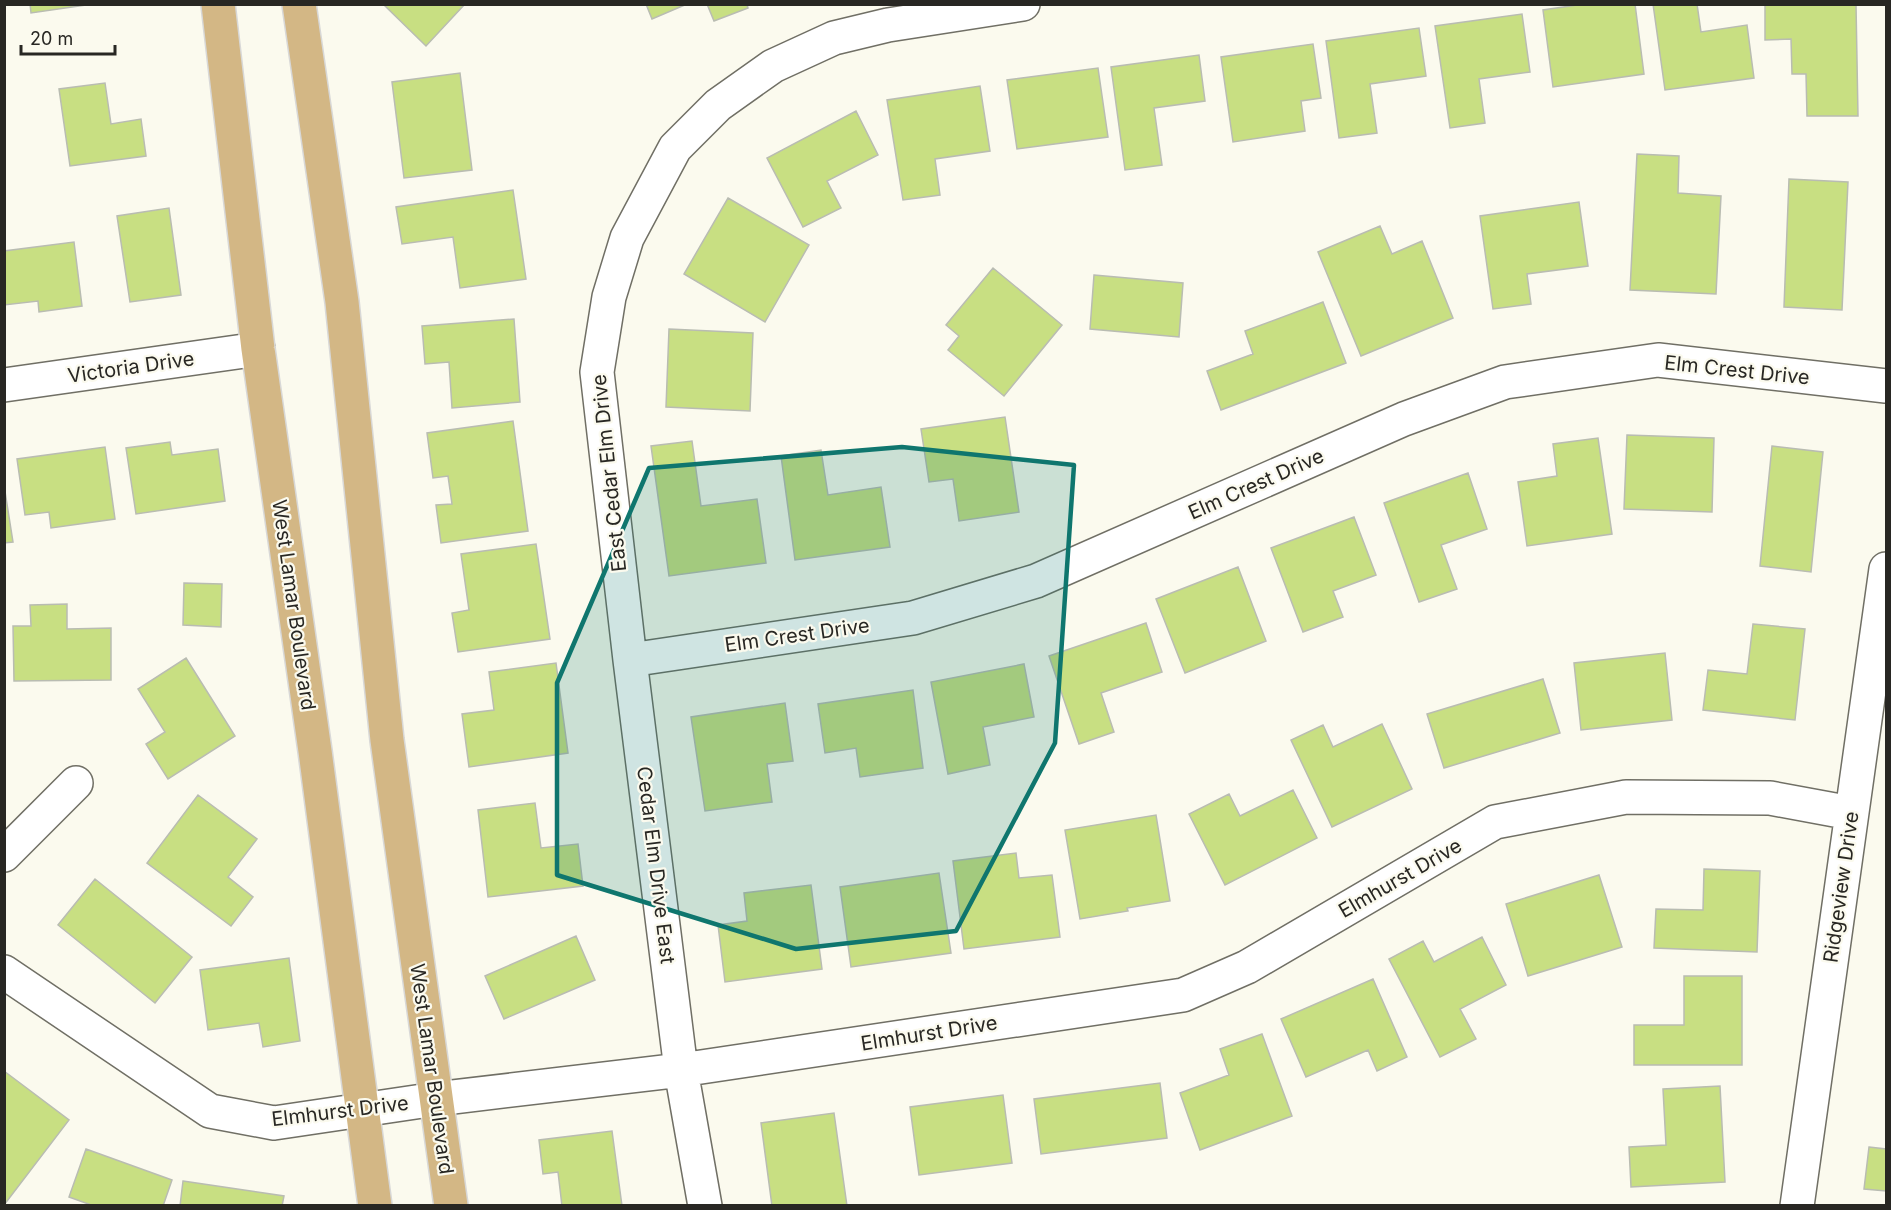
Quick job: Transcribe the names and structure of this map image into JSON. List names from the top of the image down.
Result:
{
  "streets": {
    "main road": ["West Lamar Boulevard"],
    "street": [
      "Victoria Drive",
      "Elm Crest Drive",
      "East Cedar Elm Drive",
      "Cedar Elm Drive East",
      "Elmhurst Drive",
      "Ridgeview Drive"
    ]
  },
  "crossings": [
    ["Victoria Drive", "West Lamar Boulevard"],
    ["Elm Crest Drive", "East Cedar Elm Drive"],
    ["Elm Crest Drive", "Cedar Elm Drive East"],
    ["East Cedar Elm Drive", "Cedar Elm Drive East"],
    ["West Lamar Boulevard", "Elmhurst Drive"],
    ["Cedar Elm Drive East", "Elmhurst Drive"],
    ["Elmhurst Drive", "Ridgeview Drive"]
  ],
  "scale_bar": "20 m"
}
